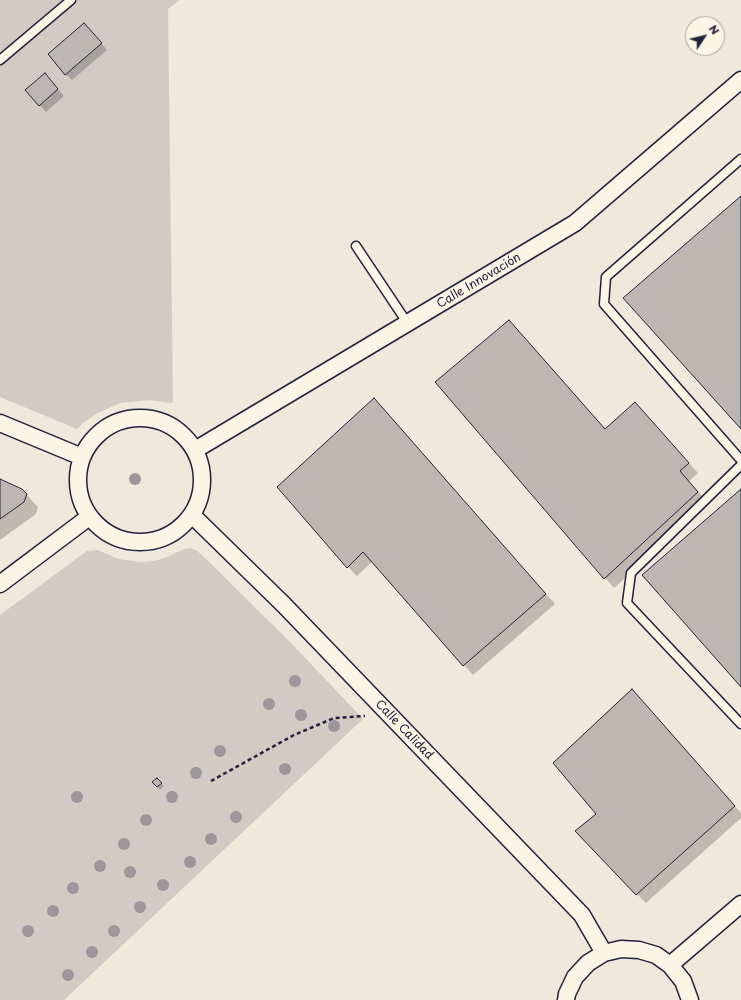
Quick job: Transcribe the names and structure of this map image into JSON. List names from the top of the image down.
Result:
{
  "streets": {
    "street": ["Calle Innovación", "Calle Calidad"]
  },
  "crossings": [
    ["Calle Innovación", "Calle Calidad"]
  ],
  "north": "top right"
}
